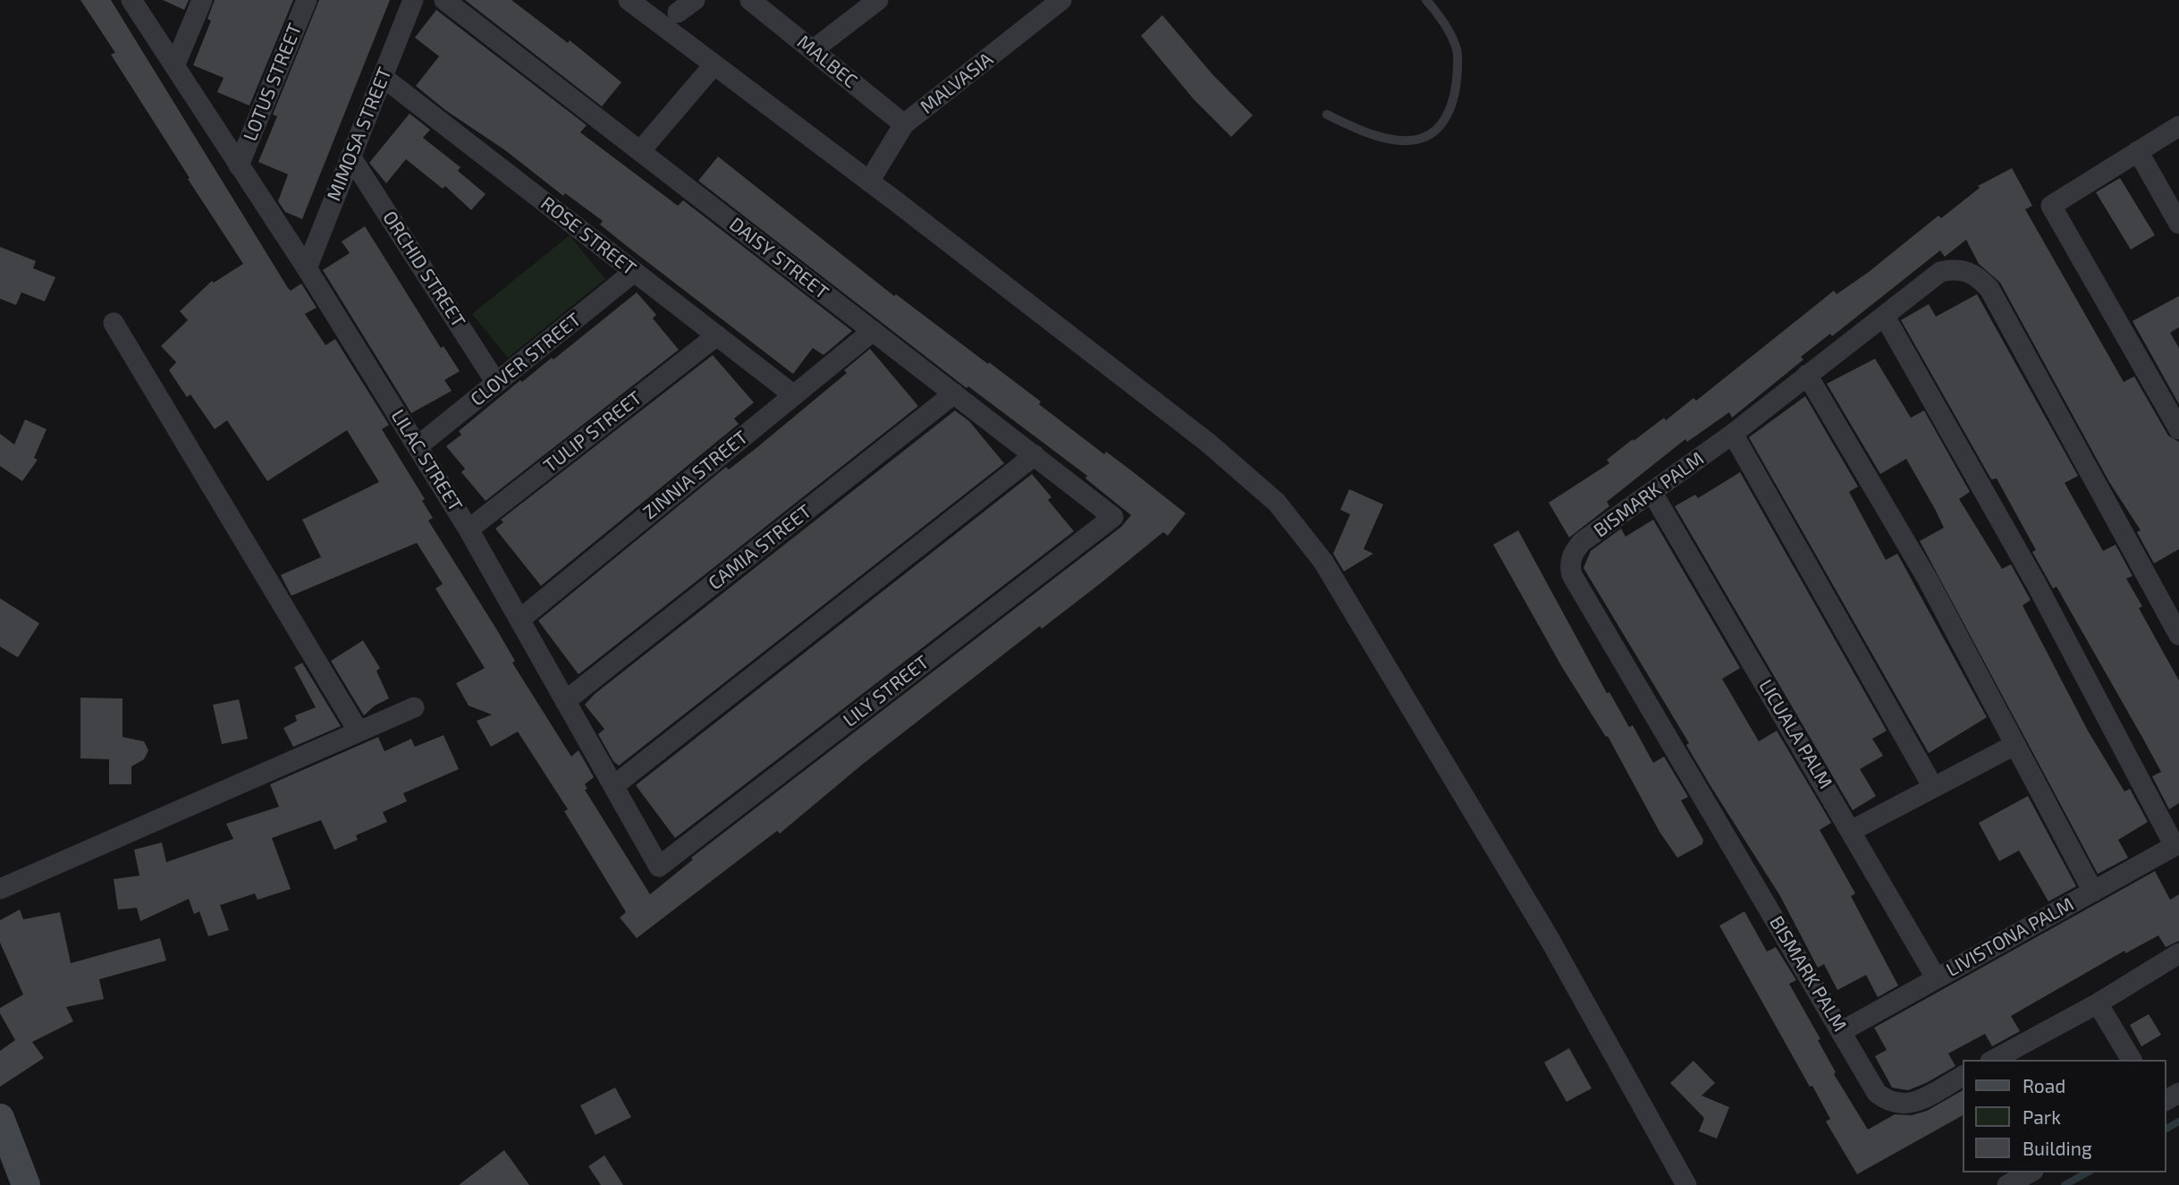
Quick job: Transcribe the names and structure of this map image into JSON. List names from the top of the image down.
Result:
{
  "streets": {
    "street": [
      "MALBEC",
      "LOTUS STREET",
      "MALVASIA",
      "MIMOSA STREET",
      "ROSE STREET",
      "DAISY STREET",
      "ORCHID STREET",
      "CLOVER STREET",
      "TULIP STREET",
      "LILAC STREET",
      "ZINNIA STREET",
      "BISMARK PALM",
      "CAMIA STREET",
      "LILY STREET",
      "LICUALA PALM",
      "LIVISTONA PALM"
    ]
  },
  "crossings": [
    ["MALBEC", "MALVASIA"],
    ["LOTUS STREET", "LILAC STREET"],
    ["MIMOSA STREET", "ROSE STREET"],
    ["MIMOSA STREET", "ORCHID STREET"],
    ["MIMOSA STREET", "LILAC STREET"],
    ["ROSE STREET", "CLOVER STREET"],
    ["ROSE STREET", "TULIP STREET"],
    ["ROSE STREET", "ZINNIA STREET"],
    ["DAISY STREET", "ZINNIA STREET"],
    ["DAISY STREET", "CAMIA STREET"],
    ["DAISY STREET", "LILY STREET"],
    ["ORCHID STREET", "CLOVER STREET"],
    ["CLOVER STREET", "LILAC STREET"],
    ["TULIP STREET", "LILAC STREET"],
    ["LILAC STREET", "ZINNIA STREET"],
    ["LILAC STREET", "CAMIA STREET"],
    ["LILAC STREET", "LILY STREET"],
    ["BISMARK PALM", "LICUALA PALM"],
    ["BISMARK PALM", "LIVISTONA PALM"],
    ["LICUALA PALM", "LIVISTONA PALM"]
  ],
  "legend": ["Road", "Park", "Building"]
}
